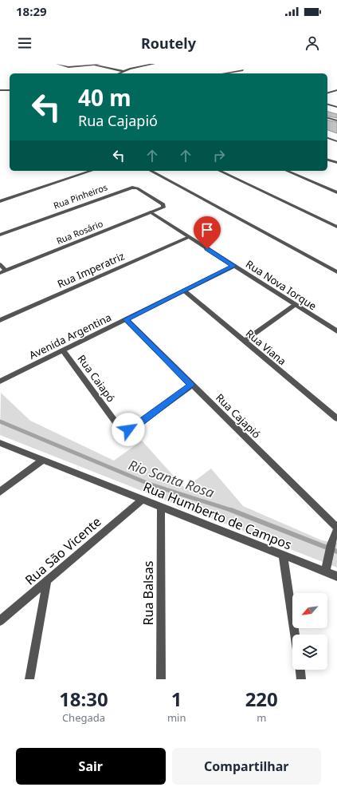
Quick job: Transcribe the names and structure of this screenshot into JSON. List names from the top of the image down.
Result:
{
  "streets": {
    "street": [
      "Rua Pinheiros",
      "Rua Rosário",
      "Rua Imperatriz",
      "Rua Nova Iorque",
      "Avenida Argentina",
      "Rua Viana",
      "Rua Caiapó",
      "Rua Cajapió",
      "Rua Humberto de Campos",
      "Rua São Vicente",
      "Rua Balsas"
    ]
  },
  "crossings": [
    ["Rua Pinheiros", "Rua Rosário"],
    ["Rua Rosário", "Rua Nova Iorque"],
    ["Rua Imperatriz", "Rua Nova Iorque"],
    ["Rua Nova Iorque", "Avenida Argentina"],
    ["Avenida Argentina", "Rua Viana"],
    ["Avenida Argentina", "Rua Caiapó"],
    ["Avenida Argentina", "Rua Cajapió"],
    ["Rua Caiapó", "Rua Cajapió"],
    ["Rua Humberto de Campos", "Rua São Vicente"],
    ["Rua Humberto de Campos", "Rua Balsas"]
  ],
  "water": ["Rio Santa Rosa"],
  "north": "bottom left",
  "page": {
    "status": "18:29",
    "header": "Routely",
    "turn": ["40 m", "Rua Cajapió"],
    "eta": [
      "18:30",
      "Chegada",
      "1",
      "min",
      "220",
      "m"
    ],
    "buttons": ["Sair", "Compartilhar"]
  }
}
